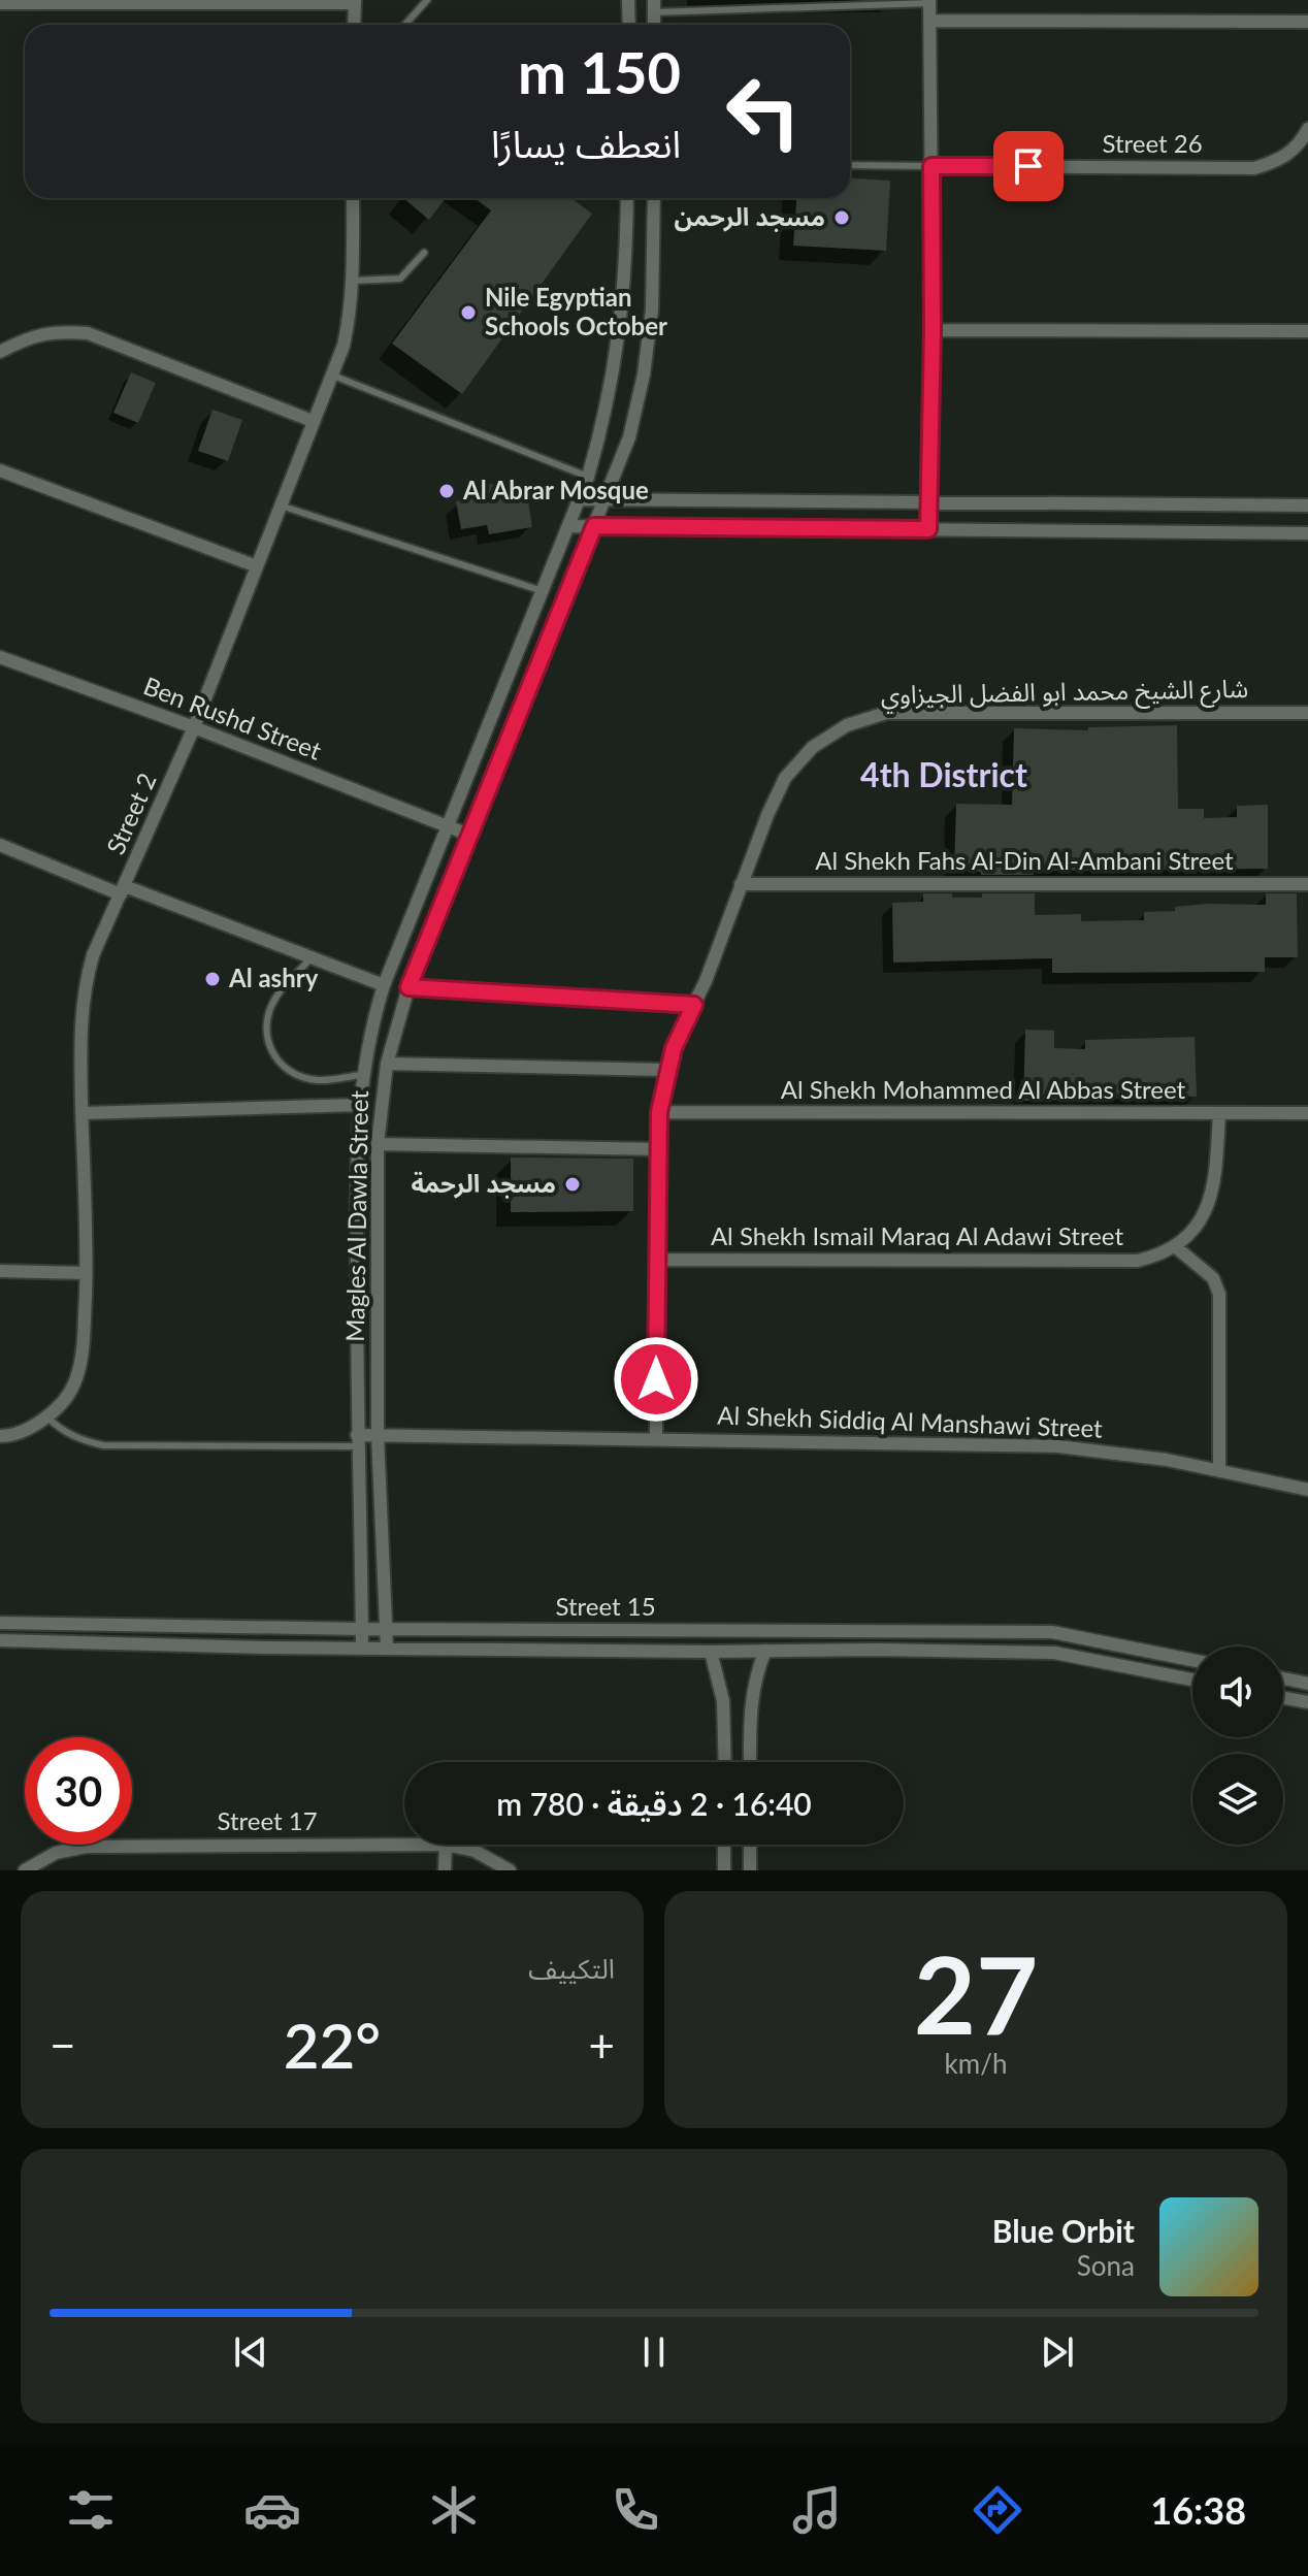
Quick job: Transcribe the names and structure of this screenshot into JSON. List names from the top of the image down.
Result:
{
  "streets": {
    "street": [
      "Street 26",
      "شارع الشيخ محمد ابو الفضل الجيزاوي",
      "Ben Rushd Street",
      "Street 2",
      "Al Shekh Fahs Al-Din Al-Ambani Street",
      "Al Shekh Mohammed Al Abbas Street",
      "Magles Al Dawla Street",
      "Al Shekh Ismail Maraq Al Adawi Street",
      "Al Shekh Siddiq Al Manshawi Street",
      "Street 15",
      "Street 17"
    ]
  },
  "crossings": [
    ["شارع الشيخ محمد ابو الفضل الجيزاوي", "Al Shekh Fahs Al-Din Al-Ambani Street"],
    ["شارع الشيخ محمد ابو الفضل الجيزاوي", "Al Shekh Mohammed Al Abbas Street"],
    ["شارع الشيخ محمد ابو الفضل الجيزاوي", "Al Shekh Ismail Maraq Al Adawi Street"],
    ["شارع الشيخ محمد ابو الفضل الجيزاوي", "Al Shekh Siddiq Al Manshawi Street"],
    ["Ben Rushd Street", "Street 2"],
    ["Ben Rushd Street", "Magles Al Dawla Street"],
    ["Al Shekh Mohammed Al Abbas Street", "Al Shekh Ismail Maraq Al Adawi Street"],
    ["Magles Al Dawla Street", "Al Shekh Siddiq Al Manshawi Street"],
    ["Magles Al Dawla Street", "Street 15"]
  ],
  "districts": ["4th District"],
  "places": [
    "مسجد الرحمن",
    "Nile Egyptian Schools October",
    "Al Abrar Mosque",
    "Al ashry",
    "مسجد الرحمة"
  ],
  "page": {
    "turn": ["150 m", "انعطف يسارًا"],
    "limit": "30",
    "trip": "16:40 · 2 دقيقة · 780 m",
    "tile": [
      ["27", "km/h"],
      "التكييف"
    ],
    "heat": ["−", "22°", "+"],
    "song": ["Blue Orbit", "Sona"],
    "tabs": "16:38"
  }
}
